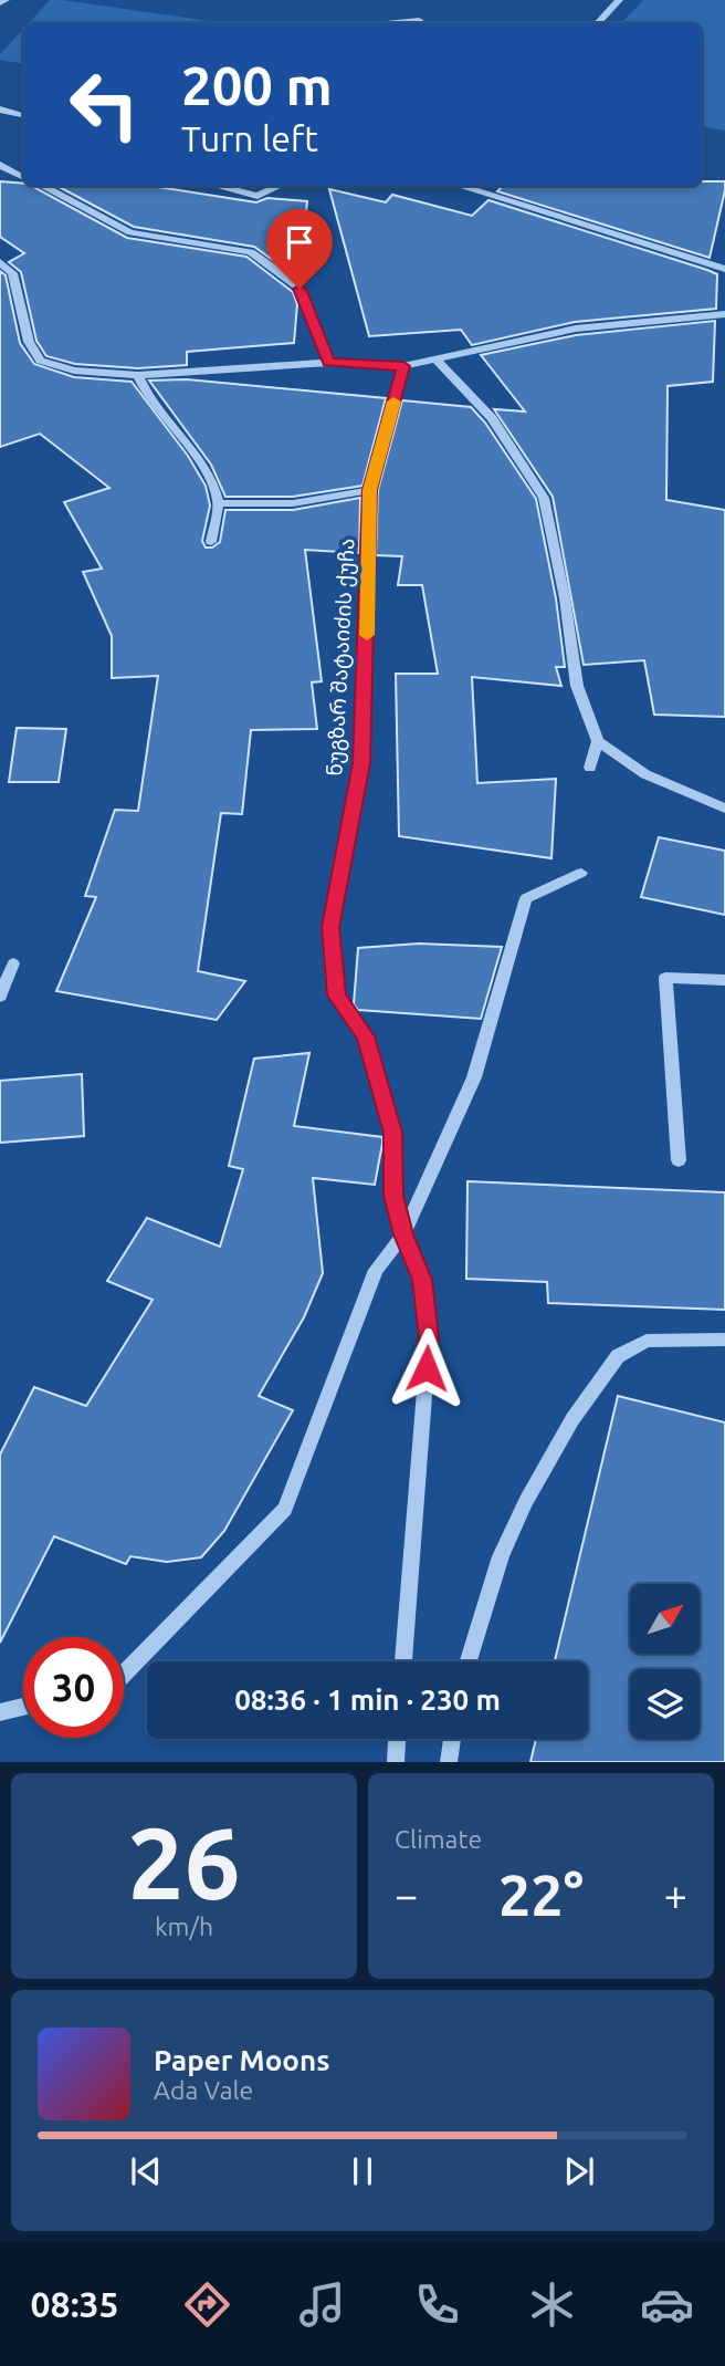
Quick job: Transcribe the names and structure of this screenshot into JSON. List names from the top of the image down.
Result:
{
  "streets": {
    "street": ["ნუგზარ შატაიძის ქუჩა"]
  },
  "north": "top right",
  "page": {
    "turn": ["200 m", "Turn left"],
    "limit": "30",
    "trip": "08:36 · 1 min · 230 m",
    "tile": [
      ["26", "km/h"],
      "Climate"
    ],
    "heat": ["−", "22°", "+"],
    "song": ["Paper Moons", "Ada Vale"],
    "tabs": "08:35"
  }
}
